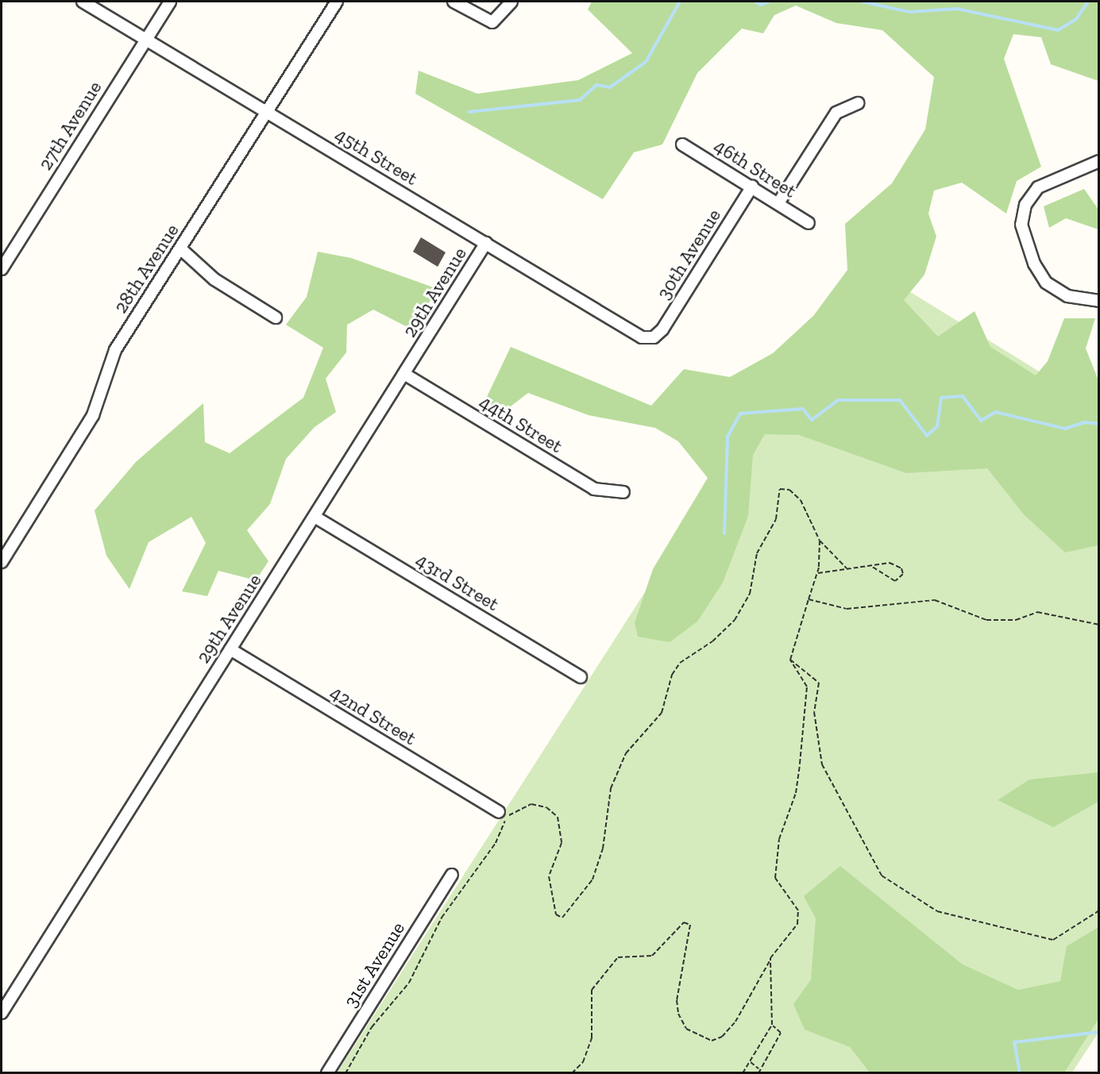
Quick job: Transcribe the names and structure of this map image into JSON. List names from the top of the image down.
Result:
{
  "streets": {
    "street": [
      "27th Avenue",
      "45th Street",
      "46th Street",
      "30th Avenue",
      "28th Avenue",
      "29th Avenue",
      "44th Street",
      "43rd Street",
      "42nd Street",
      "31st Avenue"
    ]
  },
  "crossings": [
    ["27th Avenue", "45th Street"],
    ["45th Street", "30th Avenue"],
    ["45th Street", "28th Avenue"],
    ["45th Street", "29th Avenue"],
    ["46th Street", "30th Avenue"],
    ["29th Avenue", "44th Street"],
    ["29th Avenue", "43rd Street"],
    ["29th Avenue", "42nd Street"]
  ]
}
